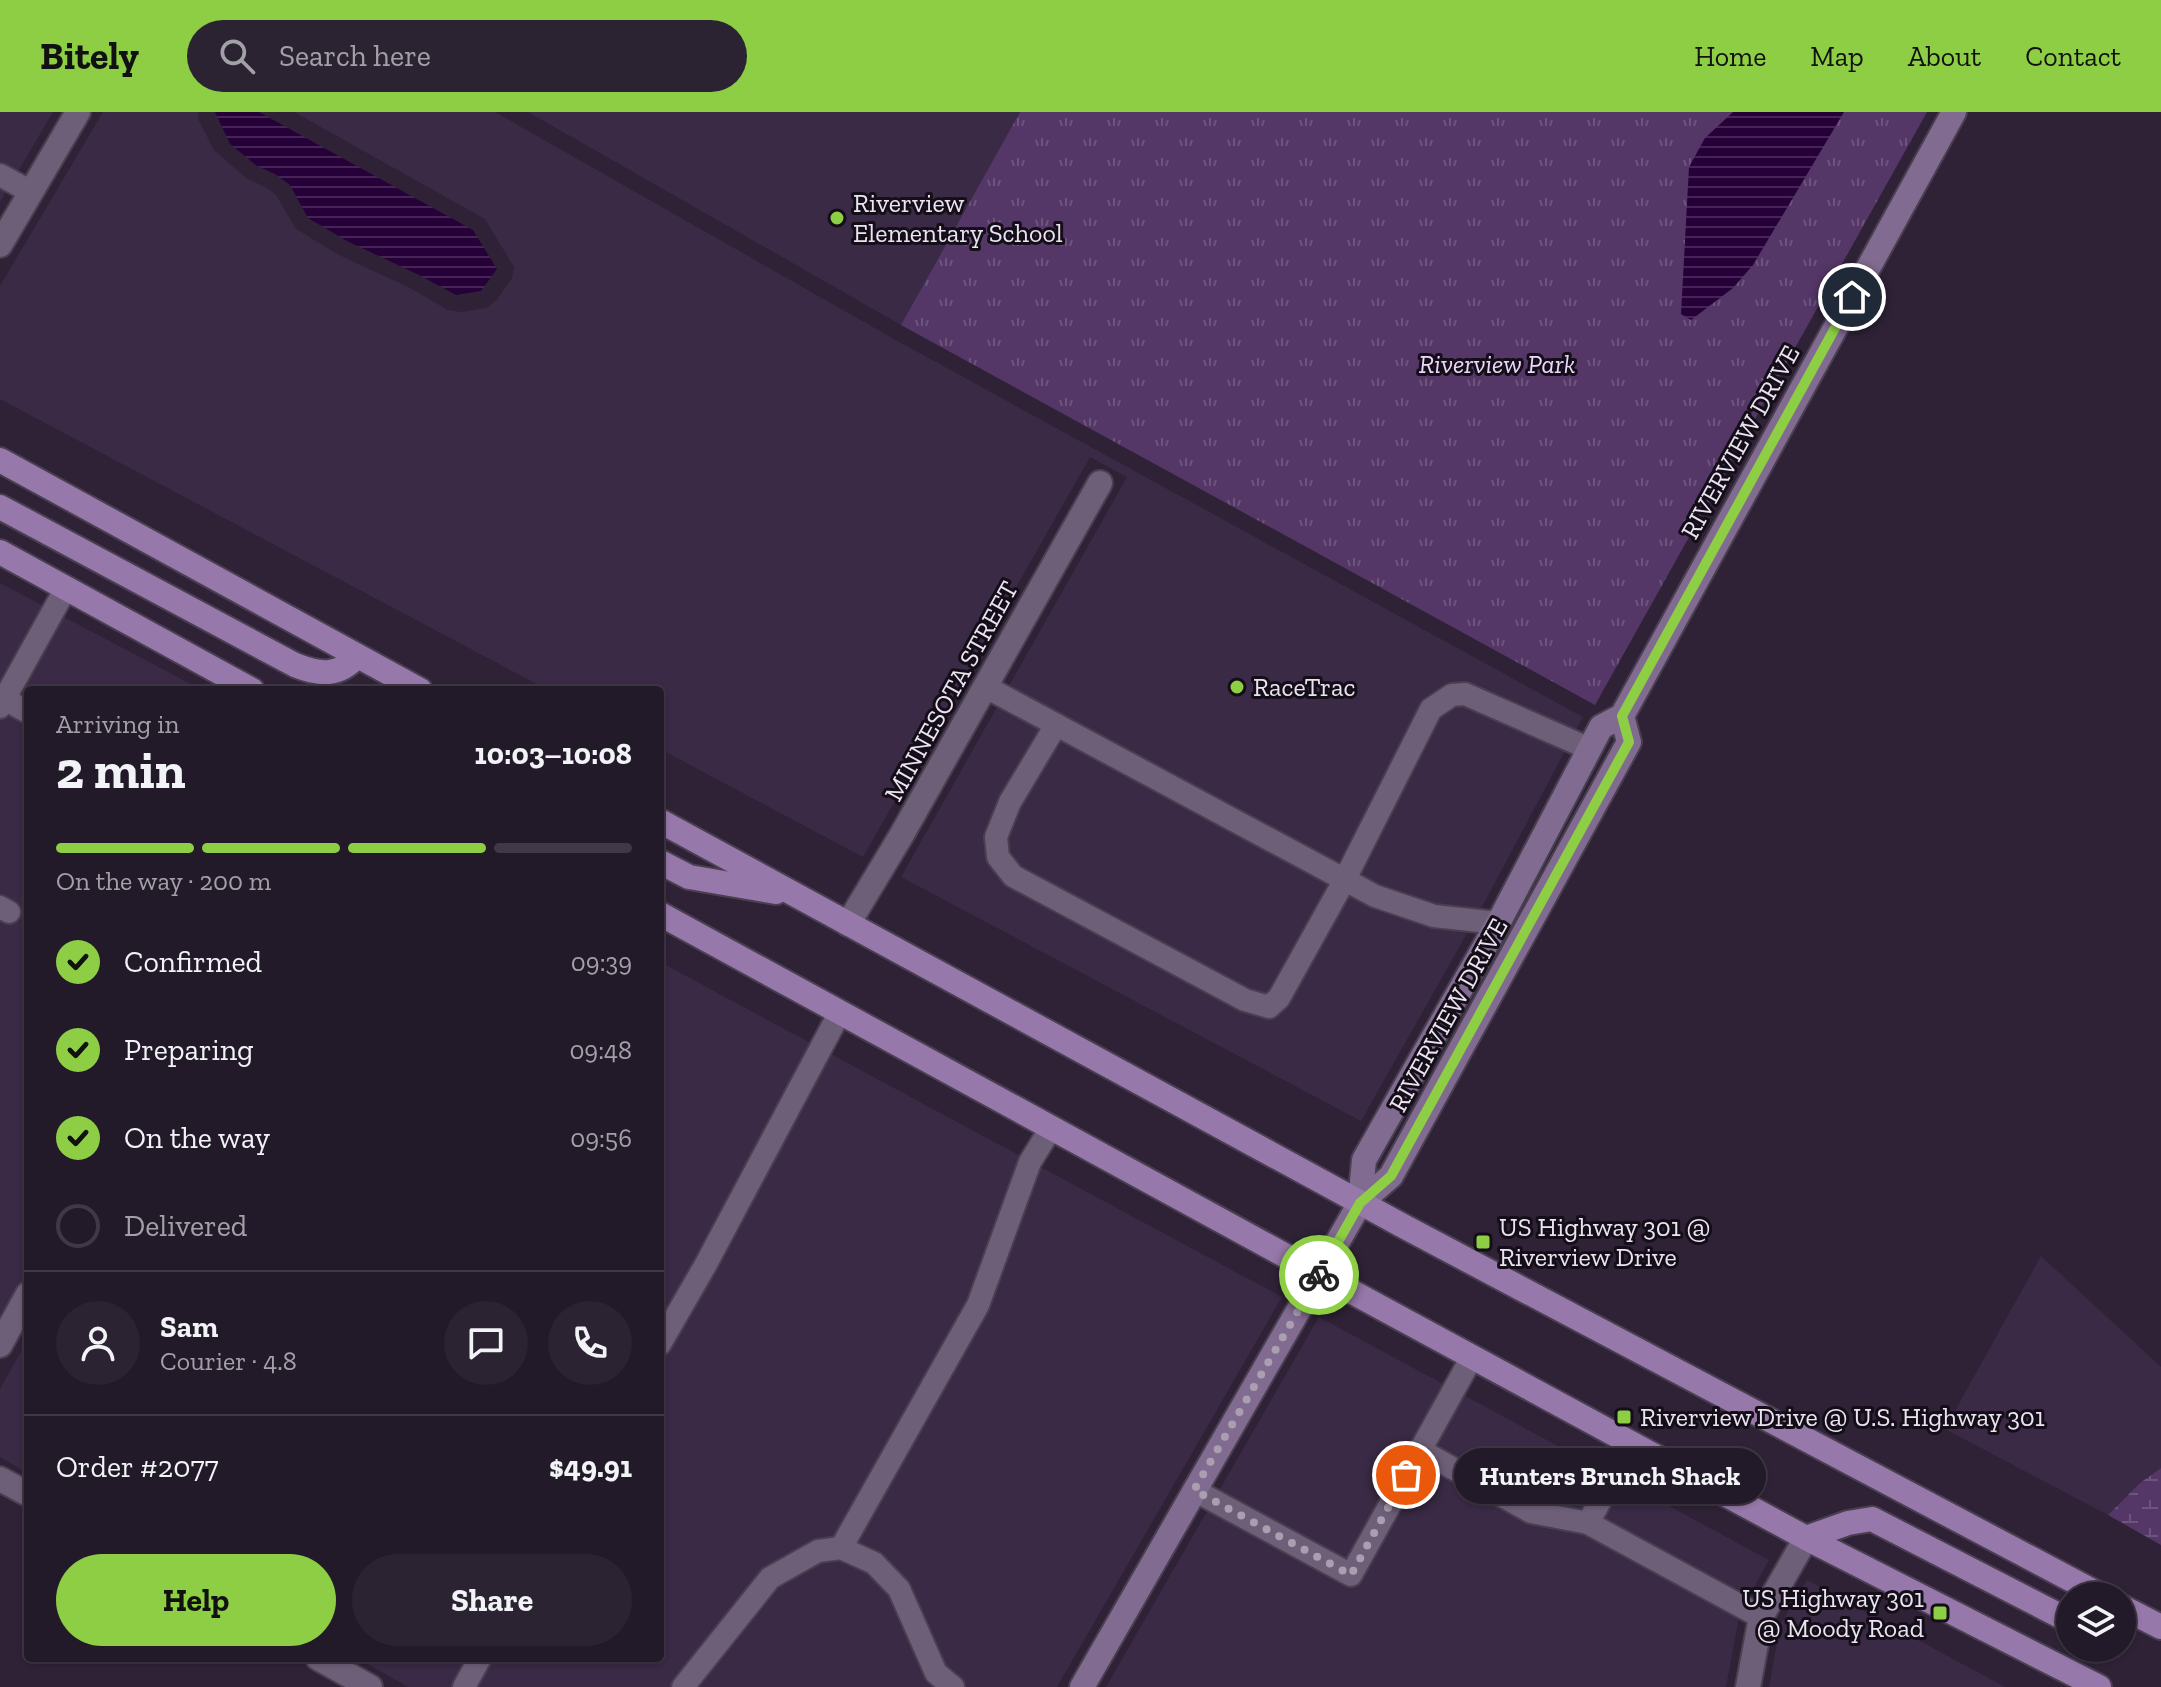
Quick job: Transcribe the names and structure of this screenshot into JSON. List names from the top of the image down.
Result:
{
  "streets": {
    "street": ["RIVERVIEW DRIVE", "MINNESOTA STREET"]
  },
  "parks": ["Riverview Park"],
  "places": {
    "other": ["Riverview Elementary School", "RaceTrac", "Hunters Brunch Shack"],
    "transit": ["US Highway 301 @ Riverview Drive", "Riverview Drive @ U.S. Highway 301", "US Highway 301 @ Moody Road"]
  },
  "page": {
    "header": "Bitely",
    "search": "Search here",
    "nav": [
      "Home",
      "Map",
      "About",
      "Contact"
    ],
    "heading": ["2 min", "Arriving in", "10:03–10:08"],
    "panel": [
      "Sam",
      "Courier · 4.8",
      "Order #2077",
      "$49.91"
    ],
    "bar": "On the way · 200 m",
    "list": [
      ["Confirmed", "09:39"],
      ["Preparing", "09:48"],
      ["On the way", "09:56"],
      "Delivered"
    ],
    "bubble": "Hunters Brunch Shack",
    "buttons": ["Help", "Share"]
  }
}
